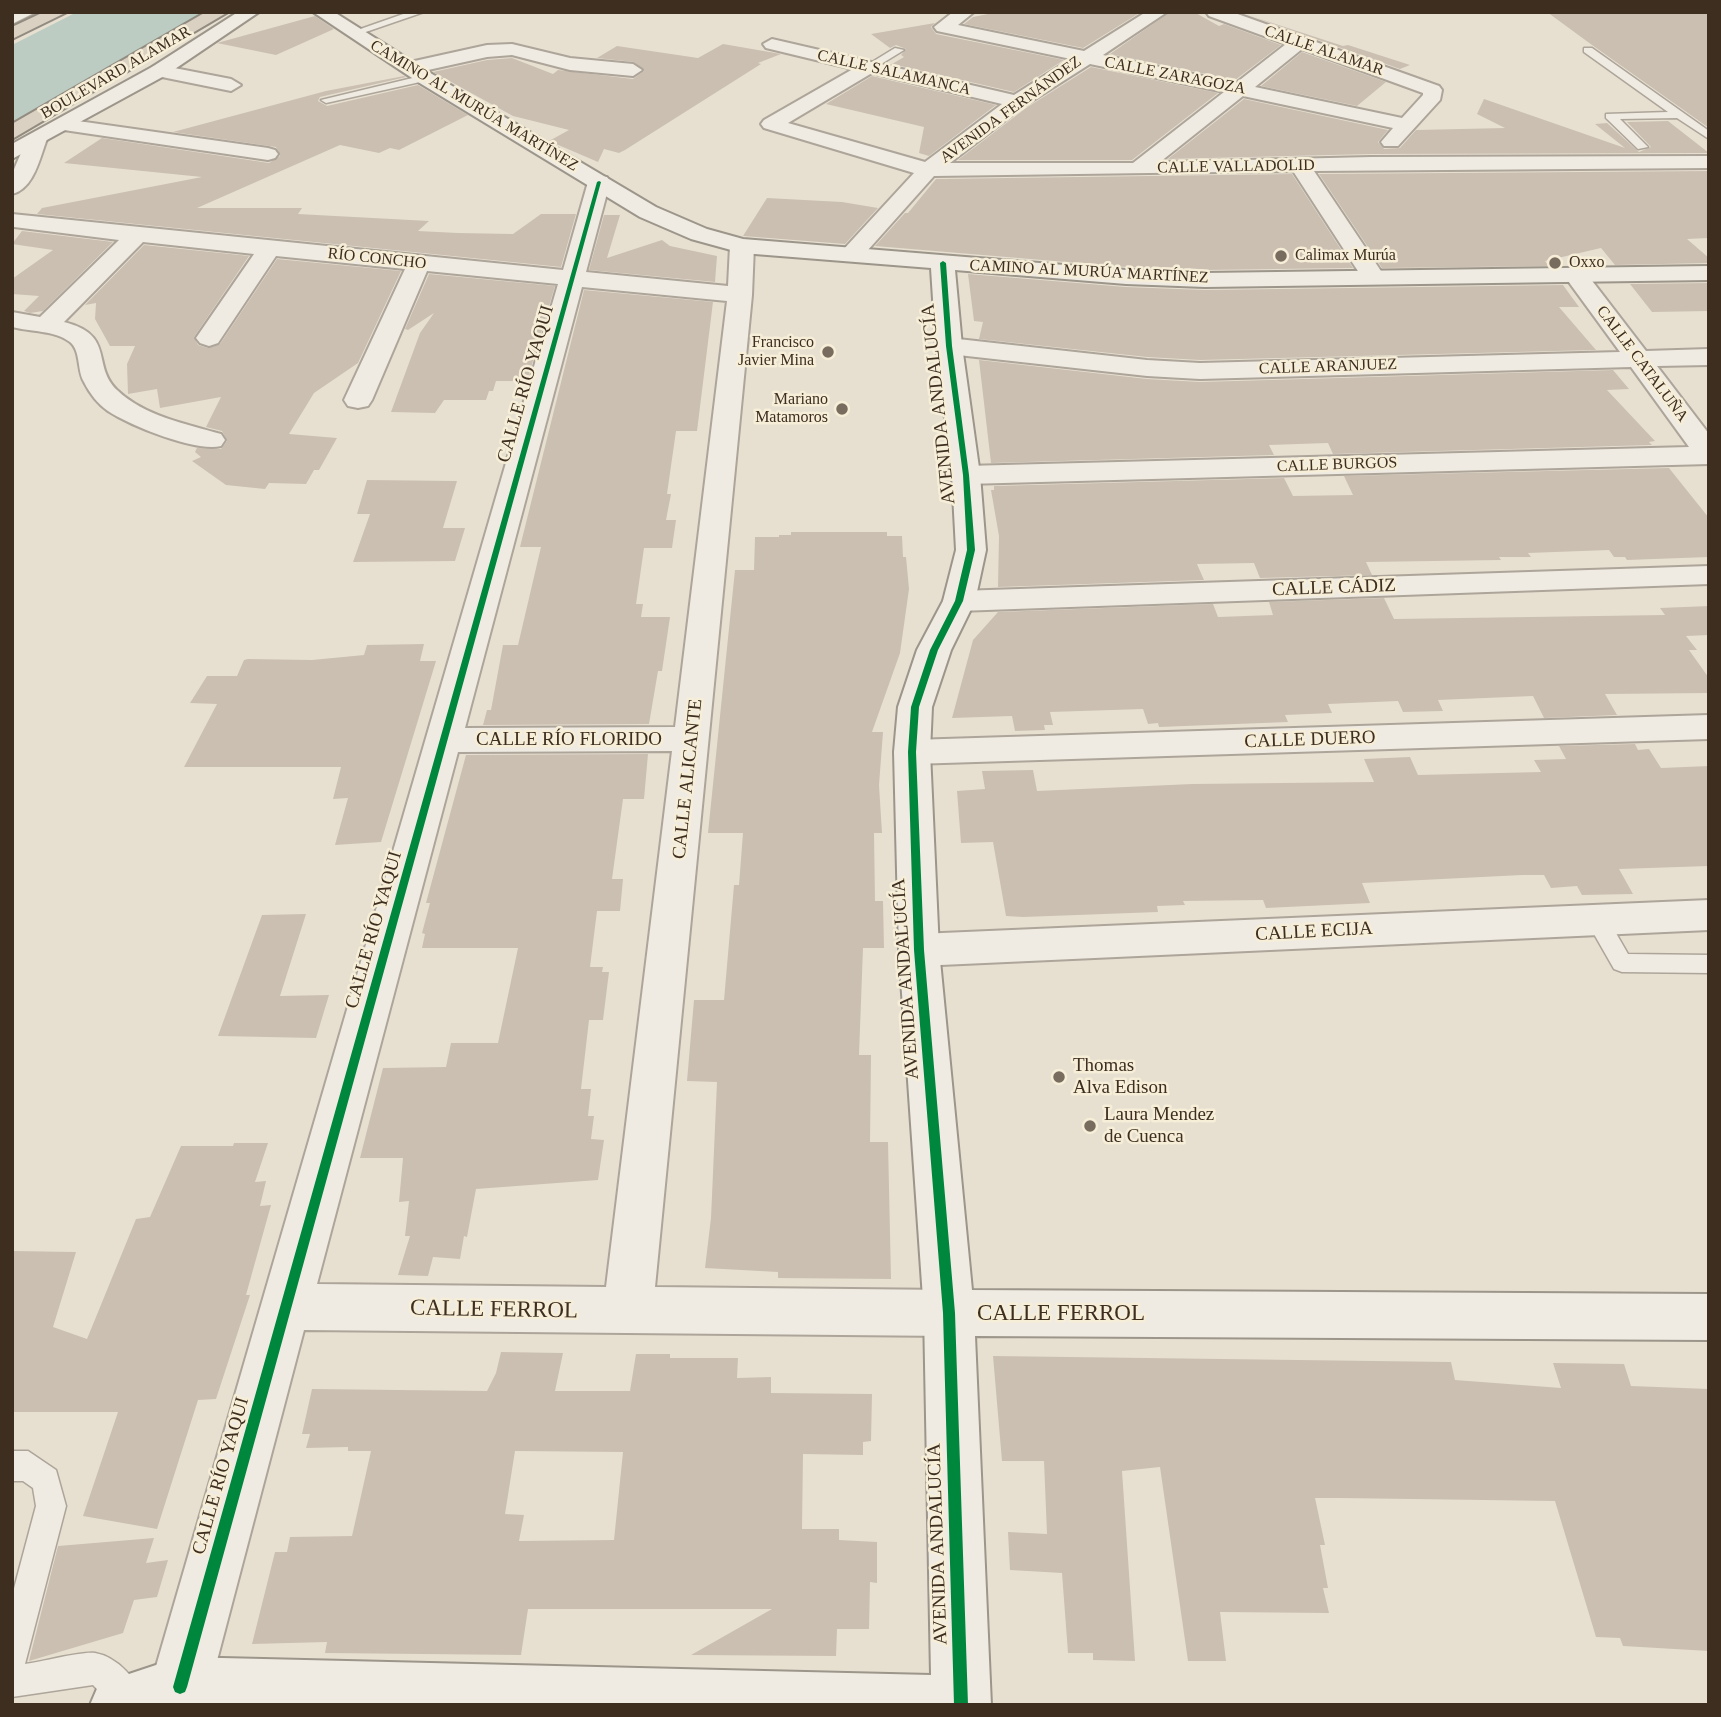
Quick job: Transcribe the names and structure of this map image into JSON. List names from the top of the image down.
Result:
{
  "streets": {
    "highway": ["BOULEVARD ALAMAR"],
    "street": [
      "CALLE ALAMAR",
      "CALLE SALAMANCA",
      "CALLE ZARAGOZA",
      "CAMINO AL MURÚA MARTÍNEZ",
      "AVENIDA FERNÁNDEZ",
      "CALLE VALLADOLID",
      "RÍO CONCHO",
      "CALLE CATALUÑA",
      "CALLE ARANJUEZ",
      "CALLE RÍO YAQUI",
      "AVENIDA ANDALUCÍA",
      "CALLE BURGOS",
      "CALLE CÁDIZ",
      "CALLE RÍO FLORIDO",
      "CALLE DUERO",
      "CALLE ALICANTE",
      "CALLE ECIJA",
      "CALLE FERROL"
    ]
  },
  "crossings": [
    ["CALLE ALAMAR", "CALLE ZARAGOZA"],
    ["CALLE SALAMANCA", "AVENIDA FERNÁNDEZ"],
    ["CALLE SALAMANCA", "CALLE VALLADOLID"],
    ["CALLE ZARAGOZA", "AVENIDA FERNÁNDEZ"],
    ["CAMINO AL MURÚA MARTÍNEZ", "AVENIDA FERNÁNDEZ"],
    ["CAMINO AL MURÚA MARTÍNEZ", "CALLE CATALUÑA"],
    ["CAMINO AL MURÚA MARTÍNEZ", "CALLE RÍO YAQUI"],
    ["CAMINO AL MURÚA MARTÍNEZ", "AVENIDA ANDALUCÍA"],
    ["CAMINO AL MURÚA MARTÍNEZ", "CALLE ALICANTE"],
    ["AVENIDA FERNÁNDEZ", "CALLE VALLADOLID"],
    ["RÍO CONCHO", "CALLE RÍO YAQUI"],
    ["RÍO CONCHO", "CALLE ALICANTE"],
    ["CALLE CATALUÑA", "CALLE ARANJUEZ"],
    ["CALLE CATALUÑA", "CALLE BURGOS"],
    ["CALLE ARANJUEZ", "AVENIDA ANDALUCÍA"],
    ["CALLE RÍO YAQUI", "CALLE RÍO FLORIDO"],
    ["CALLE RÍO YAQUI", "CALLE FERROL"],
    ["AVENIDA ANDALUCÍA", "CALLE BURGOS"],
    ["AVENIDA ANDALUCÍA", "CALLE CÁDIZ"],
    ["AVENIDA ANDALUCÍA", "CALLE DUERO"],
    ["AVENIDA ANDALUCÍA", "CALLE ECIJA"],
    ["AVENIDA ANDALUCÍA", "CALLE FERROL"],
    ["CALLE RÍO FLORIDO", "CALLE ALICANTE"],
    ["CALLE ALICANTE", "CALLE FERROL"]
  ],
  "places": [
    "Calimax Murúa",
    "Oxxo",
    "Francisco Javier Mina",
    "Mariano Matamoros",
    "Thomas Alva Edison",
    "Laura Mendez de Cuenca"
  ]
}
